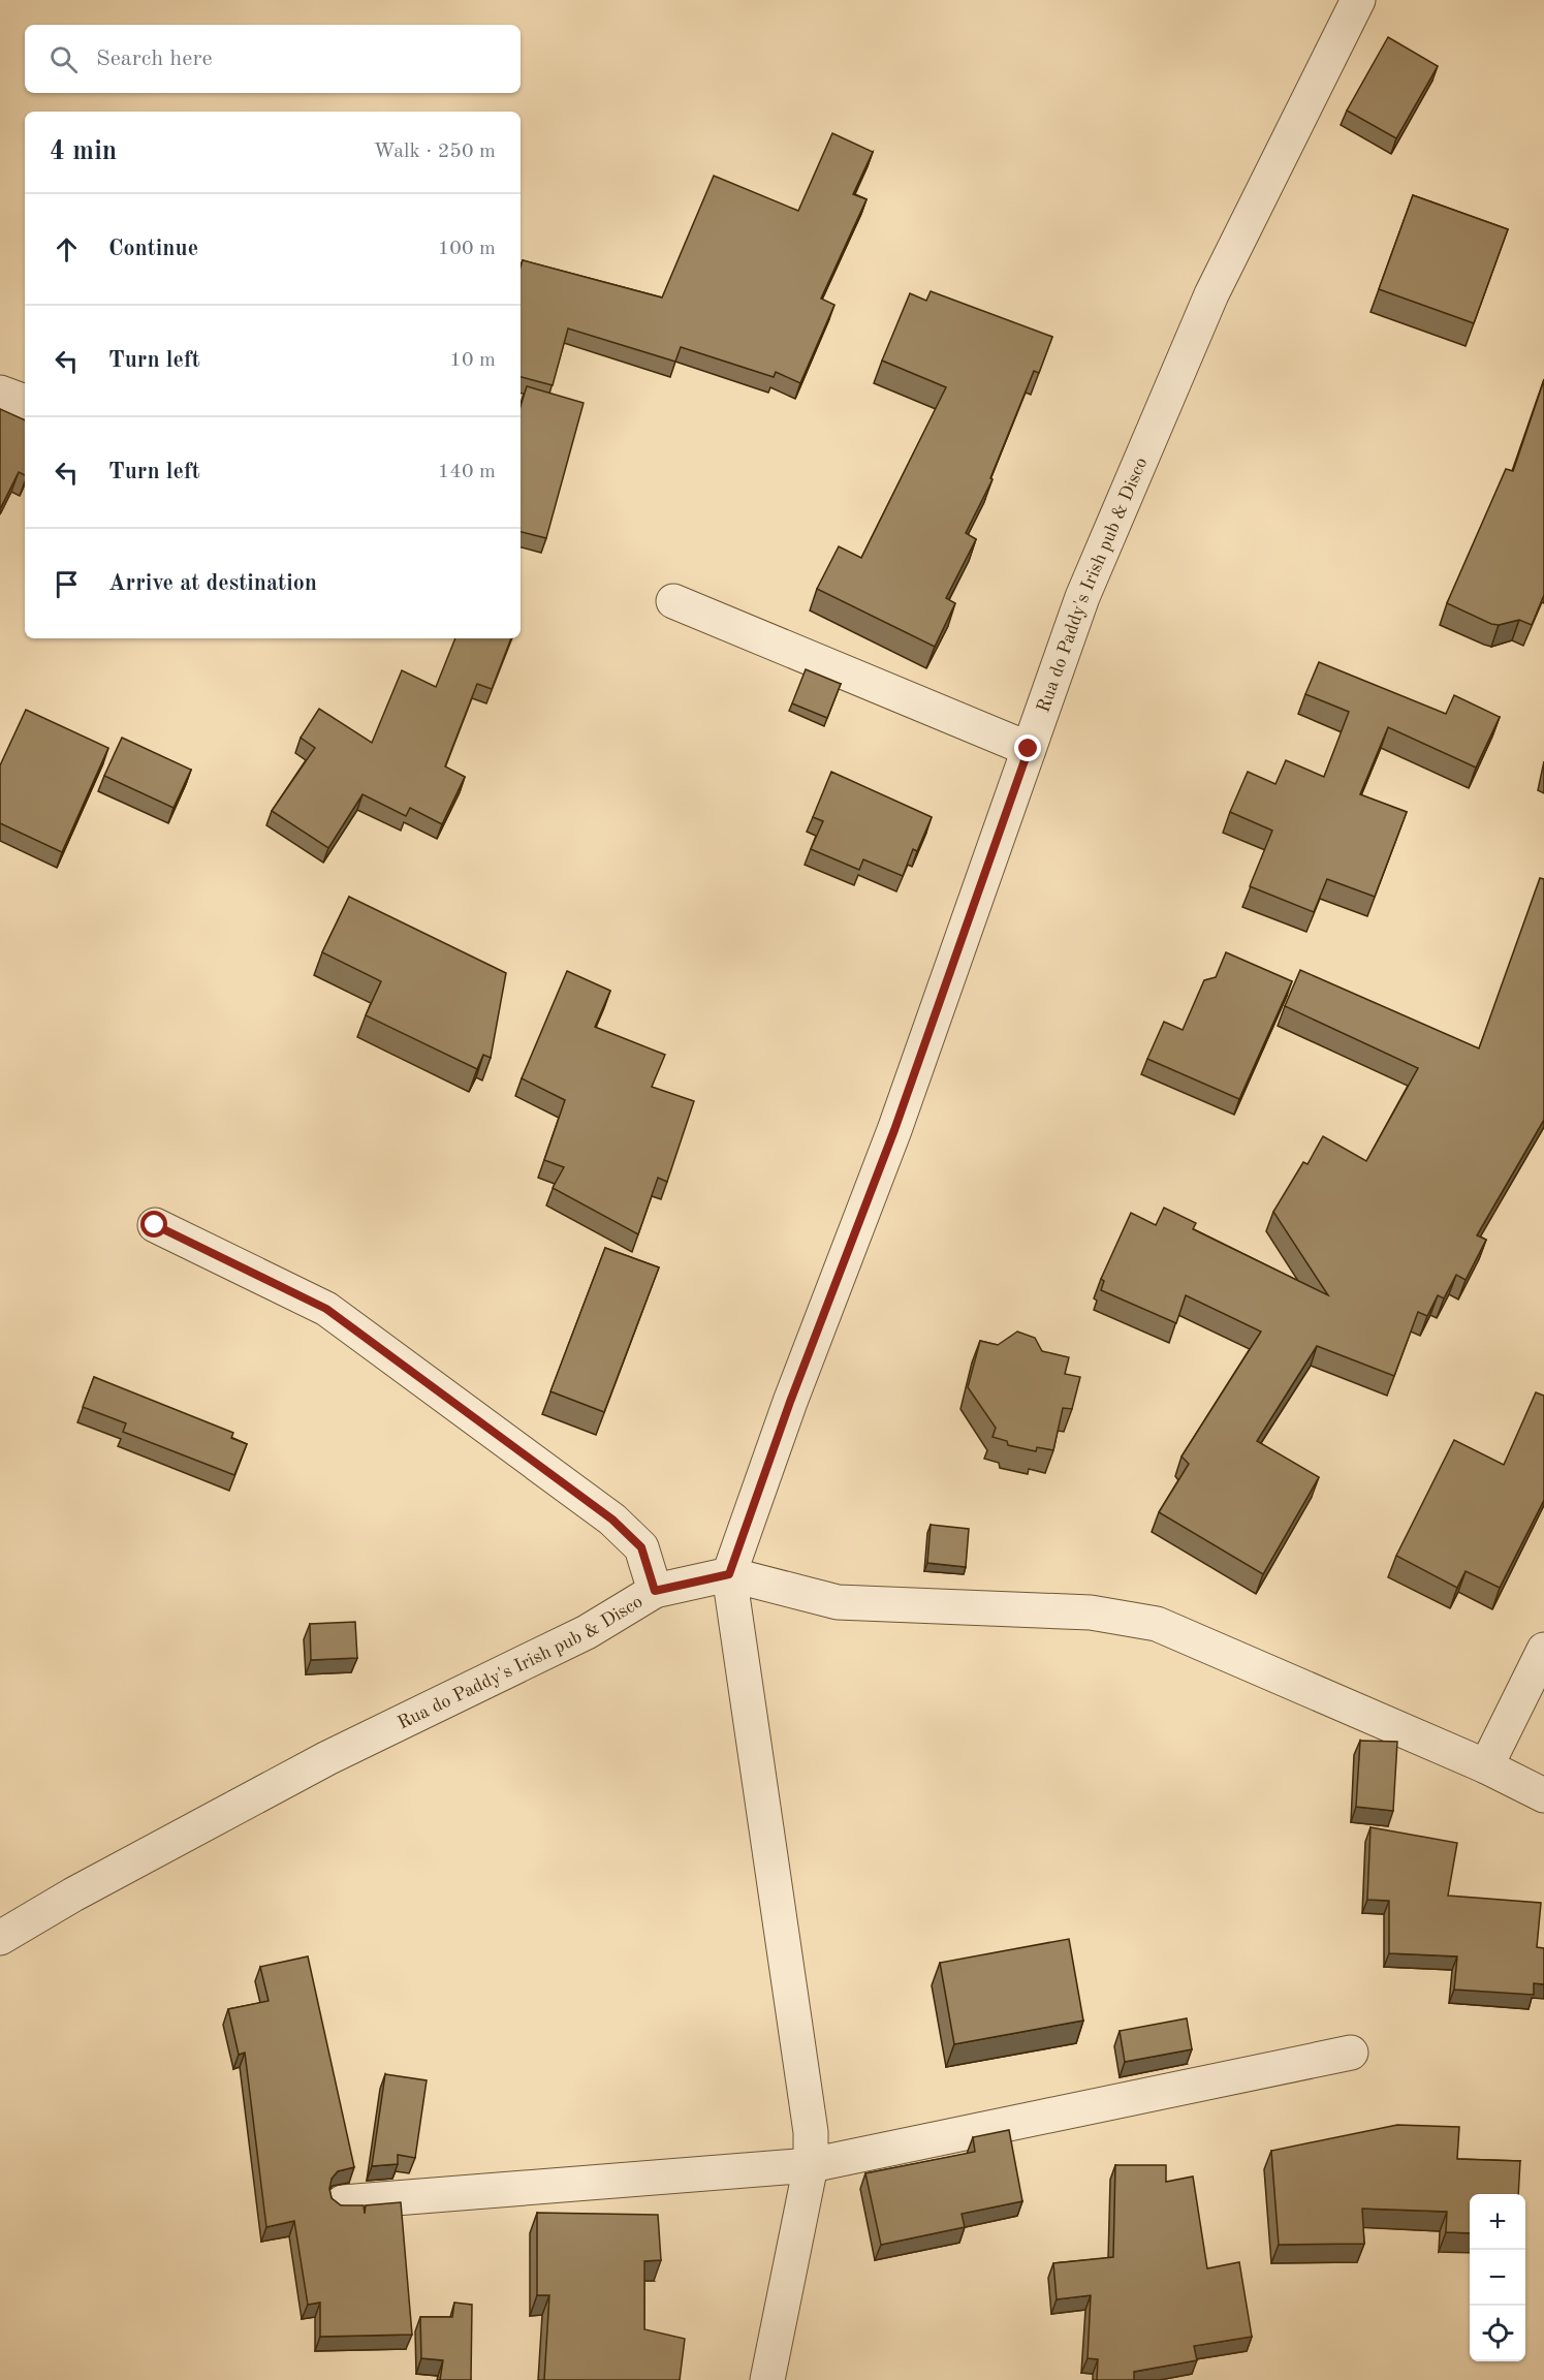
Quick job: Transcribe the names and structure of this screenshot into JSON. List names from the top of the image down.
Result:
{
  "streets": {
    "street": ["Rua do Paddy's Irish pub & Disco"]
  },
  "page": {
    "search": "Search here",
    "heading": ["4 min", "Walk · 250 m"],
    "list": [
      ["Continue", "100 m"],
      ["Turn left", "10 m"],
      ["Turn left", "140 m"],
      "Arrive at destination"
    ],
    "map_buttons": ["+", "−"]
  }
}
